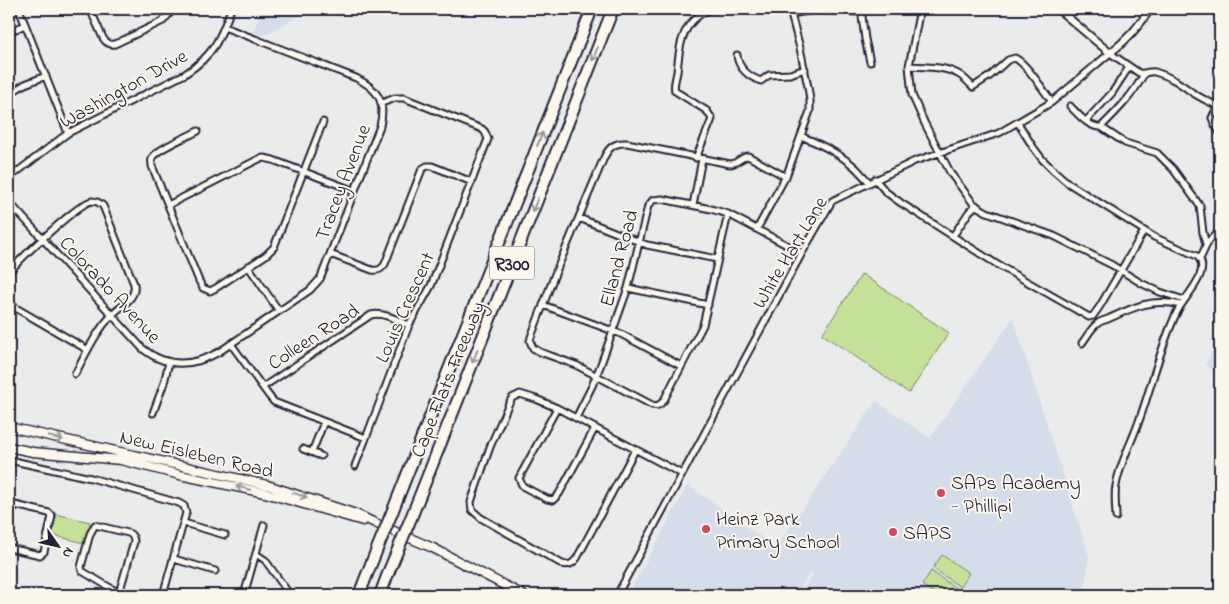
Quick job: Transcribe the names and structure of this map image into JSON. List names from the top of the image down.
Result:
{
  "streets": {
    "highway": ["R300", "Cape Flats Freeway"],
    "main road": ["New Eisleben Road"],
    "street": [
      "Washington Drive",
      "Tracey Avenue",
      "White Hart Lane",
      "Elland Road",
      "Colorado Avenue",
      "Louis Crescent",
      "Colleen Road"
    ]
  },
  "crossings": [
    ["Washington Drive", "Tracey Avenue"],
    ["Tracey Avenue", "Colorado Avenue"],
    ["Tracey Avenue", "Louis Crescent"],
    ["White Hart Lane", "Elland Road"],
    ["Louis Crescent", "Colleen Road"]
  ],
  "places": ["SAPs Academy - Phillipi", "Heinz Park Primary School", "SAPS"],
  "north": "bottom right"
}
